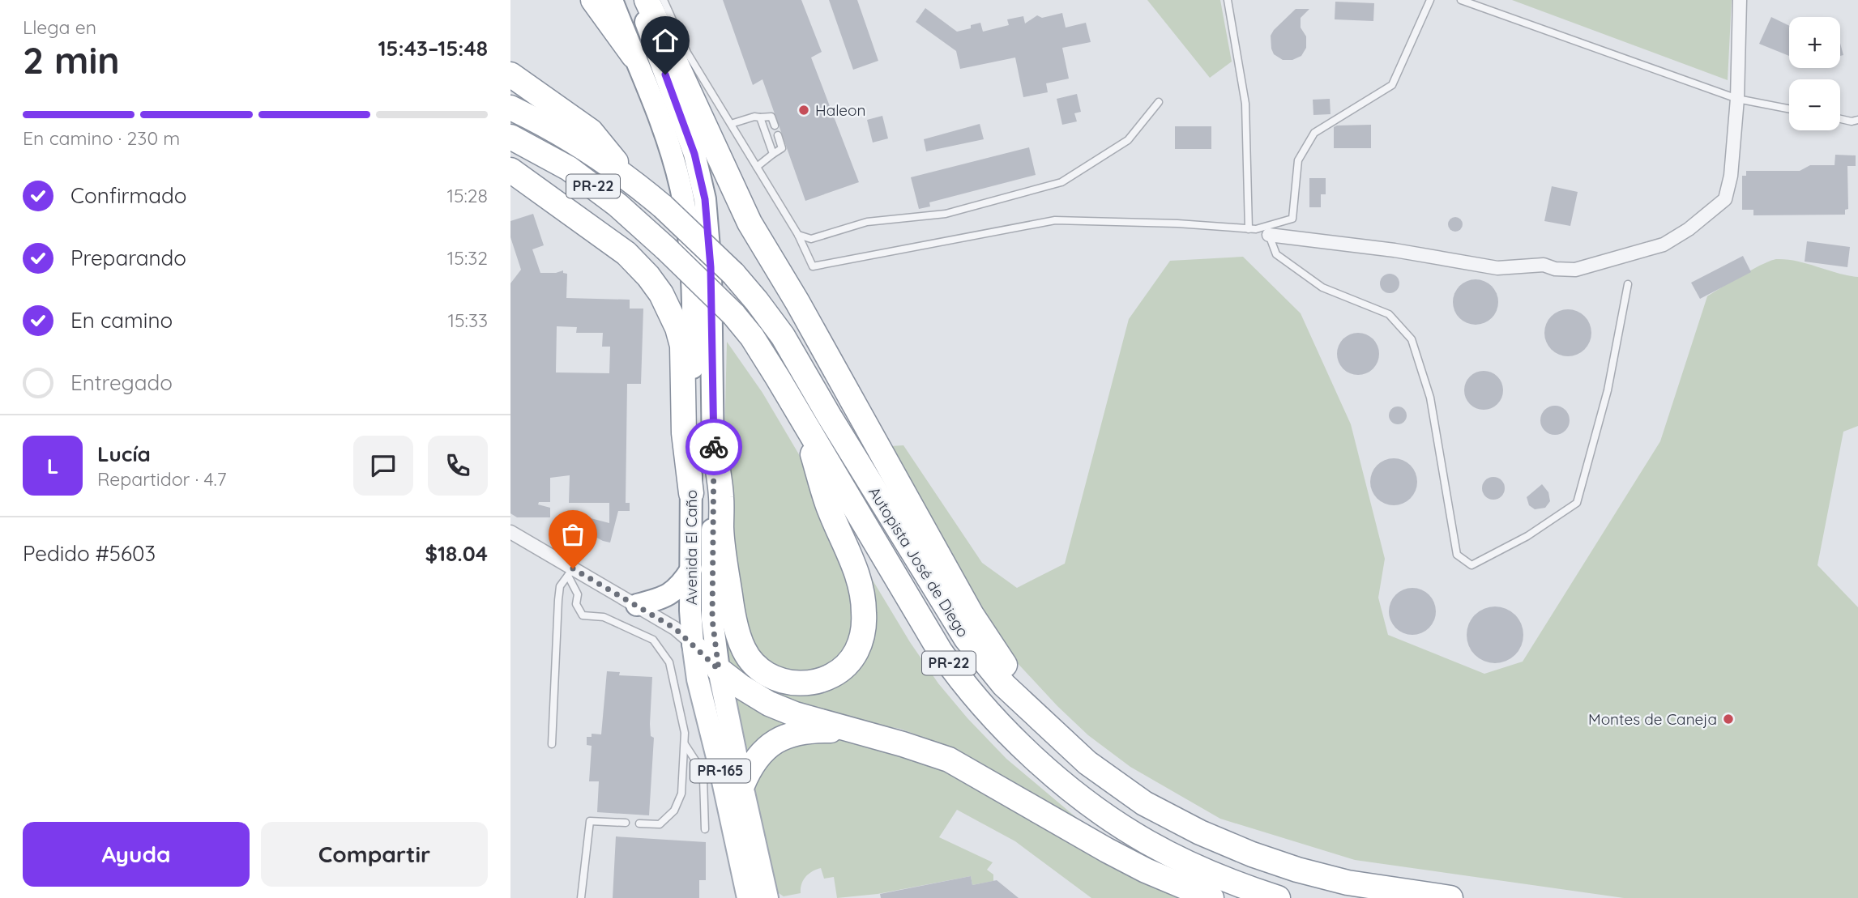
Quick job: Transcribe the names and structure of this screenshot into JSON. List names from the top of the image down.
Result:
{
  "streets": {
    "highway": ["PR-22", "Autopista José de Diego"],
    "main road": ["Avenida El Caño", "PR-165"]
  },
  "places": ["Haleon", "Montes de Caneja"],
  "page": {
    "heading": ["2 min", "Llega en", "15:43–15:48"],
    "panel": [
      "Lucía",
      "Repartidor · 4.7",
      "Pedido #5603",
      "$18.04"
    ],
    "map_buttons": ["+", "−"],
    "bar": "En camino · 230 m",
    "list": [
      ["Confirmado", "15:28"],
      ["Preparando", "15:32"],
      ["En camino", "15:33"],
      "Entregado"
    ],
    "round": "L",
    "buttons": ["Ayuda", "Compartir"]
  }
}
